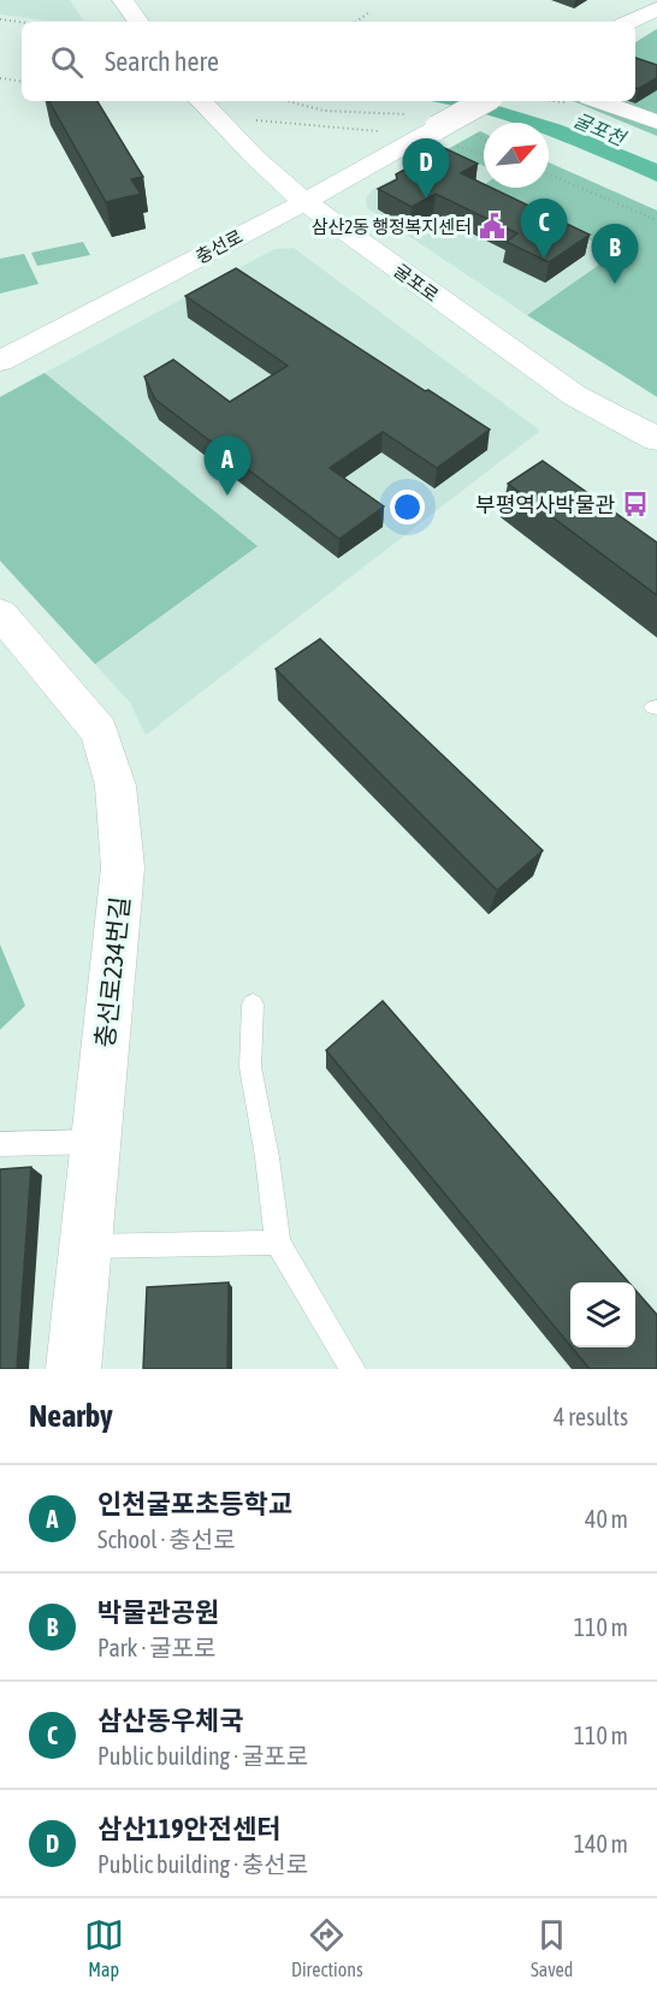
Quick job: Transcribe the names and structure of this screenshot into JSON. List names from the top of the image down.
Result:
{
  "streets": {
    "street": ["충선로", "굴포로", "충선로234번길"]
  },
  "crossings": [
    ["충선로", "굴포로"]
  ],
  "water": ["굴포천"],
  "places": {
    "public building": ["삼산2동 행정복지센터"],
    "bus stop": ["부평역사박물관"]
  },
  "north": "top right",
  "page": {
    "search": "Search here",
    "pins": [
      "D",
      "C",
      "B",
      "A"
    ],
    "heading": ["Nearby", "4 results"],
    "list": [
      {
        "mark": "A",
        "name": "인천굴포초등학교",
        "note": "School · 충선로",
        "value": "40 m"
      },
      {
        "mark": "B",
        "name": "박물관공원",
        "note": "Park · 굴포로",
        "value": "110 m"
      },
      {
        "mark": "C",
        "name": "삼산동우체국",
        "note": "Public building · 굴포로",
        "value": "110 m"
      },
      {
        "mark": "D",
        "name": "삼산119안전센터",
        "note": "Public building · 충선로",
        "value": "140 m"
      }
    ],
    "nav": ["Map", "Directions", "Saved"]
  }
}
